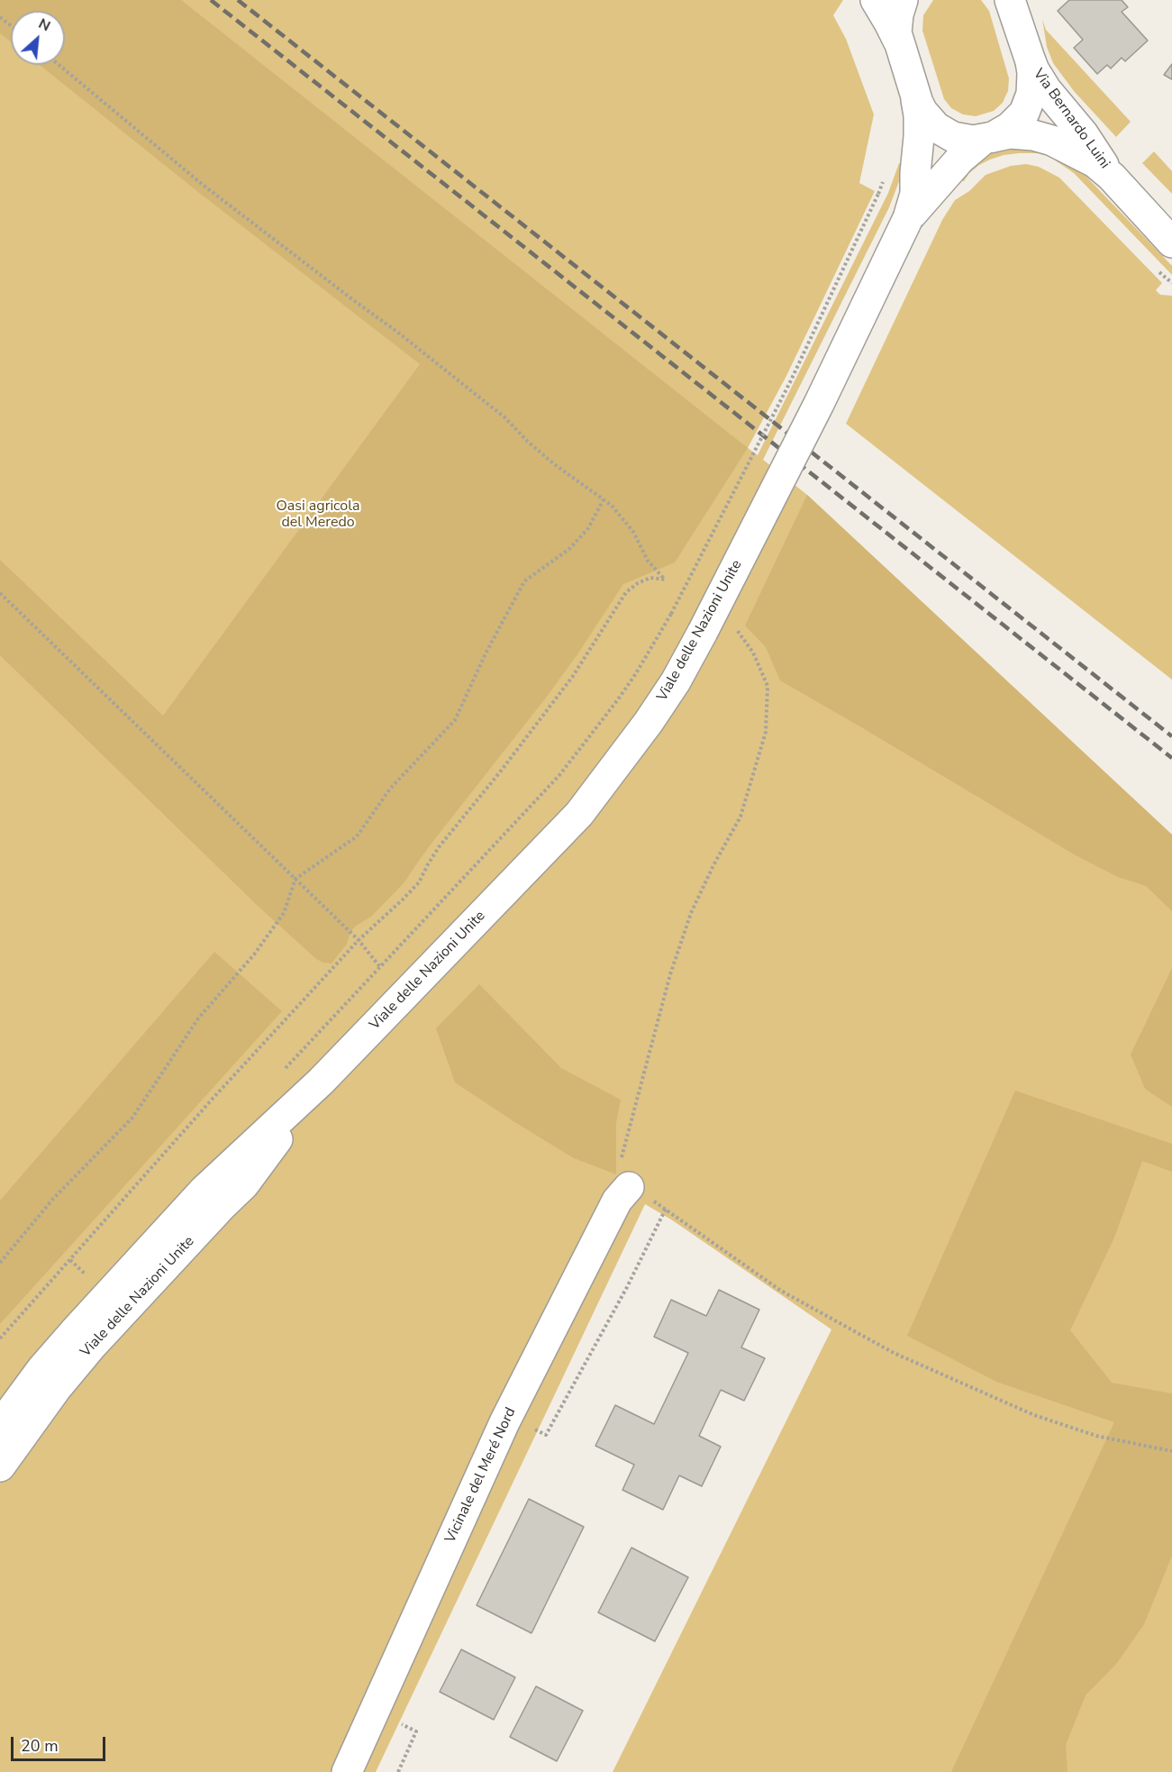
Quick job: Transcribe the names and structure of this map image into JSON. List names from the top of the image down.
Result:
{
  "streets": {
    "street": ["Via Bernardo Luini", "Viale delle Nazioni Unite", "Vicinale del Meré Nord"]
  },
  "crossings": [
    ["Via Bernardo Luini", "Viale delle Nazioni Unite"]
  ],
  "parks": ["Oasi agricola del Meredo"],
  "scale_bar": "20 m",
  "north": "top right"
}
